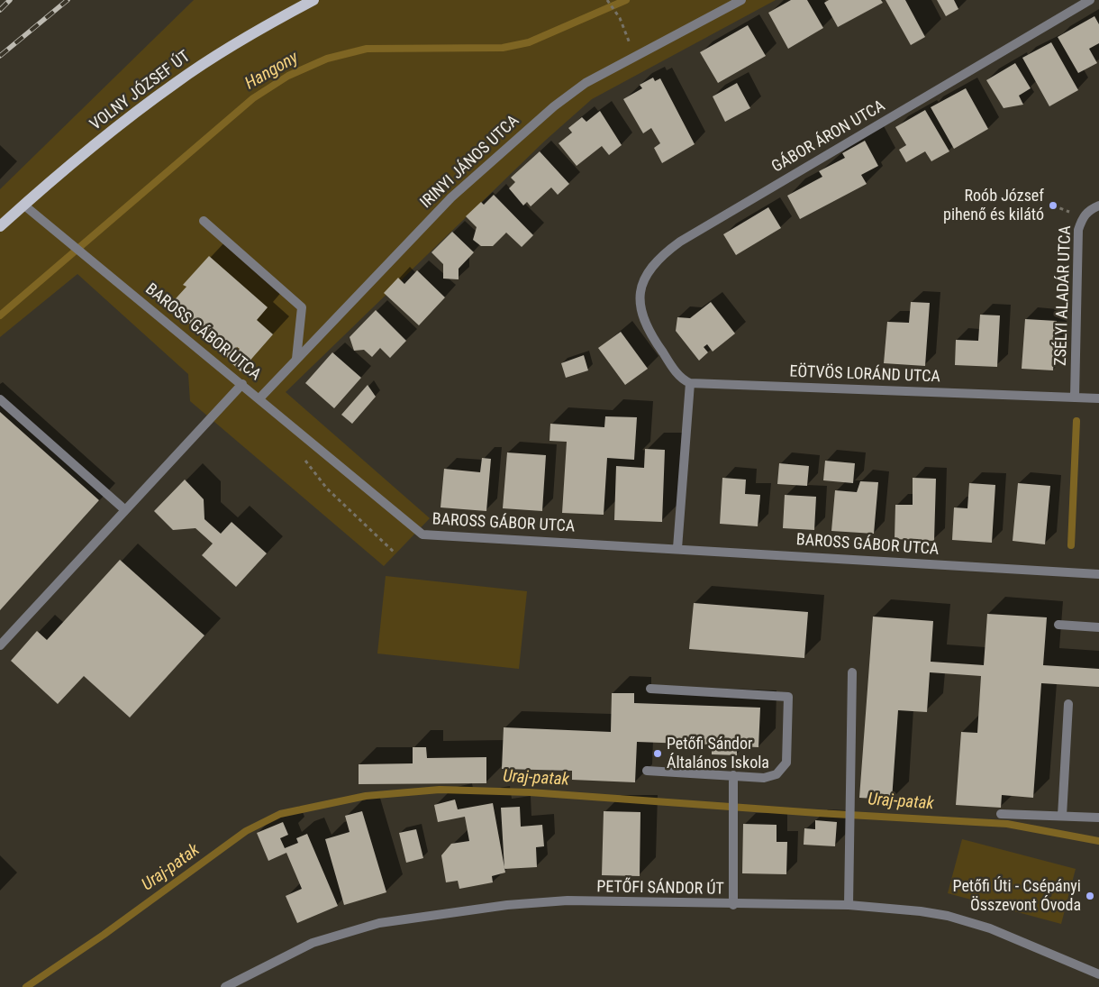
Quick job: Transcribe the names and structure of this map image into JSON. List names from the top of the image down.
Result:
{
  "streets": {
    "main road": ["VOLNY JÓZSEF ÚT"],
    "street": [
      "GÁBOR ÁRON UTCA",
      "IRINYI JÁNOS UTCA",
      "ZSÉLYI ALADÁR UTCA",
      "BAROSS GÁBOR UTCA",
      "EÖTVÖS LORÁND UTCA",
      "PETŐFI SÁNDOR ÚT"
    ]
  },
  "crossings": [
    ["VOLNY JÓZSEF ÚT", "BAROSS GÁBOR UTCA"],
    ["GÁBOR ÁRON UTCA", "EÖTVÖS LORÁND UTCA"],
    ["IRINYI JÁNOS UTCA", "BAROSS GÁBOR UTCA"],
    ["ZSÉLYI ALADÁR UTCA", "EÖTVÖS LORÁND UTCA"]
  ],
  "water": ["Hangony", "Uraj-patak"],
  "places": ["Roób József pihenő és kilátó", "Petőfi Sándor Általános Iskola", "Petőfi Úti - Csépányi Összevont Óvoda"]
}
